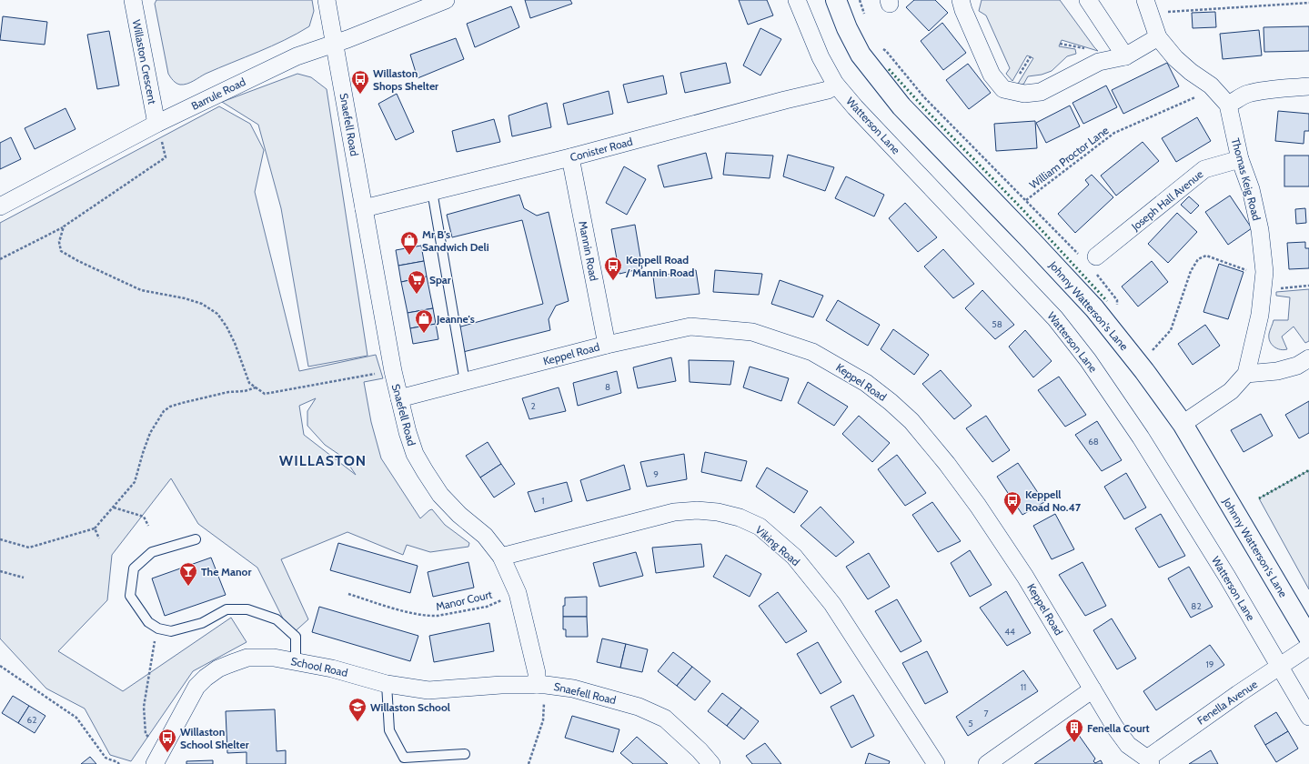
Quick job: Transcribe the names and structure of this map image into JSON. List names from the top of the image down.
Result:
{
  "streets": {
    "highway": ["Johnny Watterson's Lane"],
    "street": [
      "Willaston Crescent",
      "Barrule Road",
      "Snaefell Road",
      "Watterson Lane",
      "Conister Road",
      "Thomas Keig Road",
      "Joseph Hall Avenue",
      "Mannin Road",
      "Keppel Road",
      "Viking Road",
      "School Road",
      "Fenella Avenue"
    ],
    "path": ["William Proctor Lane", "Manor Court"]
  },
  "crossings": [
    ["Willaston Crescent", "Barrule Road"],
    ["Barrule Road", "Snaefell Road"],
    ["Snaefell Road", "Conister Road"],
    ["Snaefell Road", "Keppel Road"],
    ["Snaefell Road", "Viking Road"],
    ["Snaefell Road", "Manor Court"],
    ["Snaefell Road", "School Road"],
    ["Watterson Lane", "Conister Road"],
    ["Watterson Lane", "Fenella Avenue"],
    ["Conister Road", "Mannin Road"],
    ["Thomas Keig Road", "Joseph Hall Avenue"],
    ["Thomas Keig Road", "Johnny Watterson's Lane"],
    ["Mannin Road", "Keppel Road"],
    ["Keppel Road", "Fenella Avenue"]
  ],
  "districts": ["WILLASTON"],
  "places": {
    "bus stop": [
      "Willaston Shops Shelter",
      "Keppell Road / Mannin Road",
      "Keppell Road No.47",
      "Willaston School Shelter"
    ],
    "shop": ["Mr B's Sandwich Deli", "Jeanne's"],
    "supermarket": ["Spar"],
    "bar": ["The Manor"],
    "school or university": ["Willaston School"],
    "building": ["Fenella Court"]
  },
  "house_numbers": [
    "58",
    "8",
    "2",
    "68",
    "9",
    "1",
    "82",
    "44",
    "19",
    "11",
    "7",
    "62",
    "5"
  ]
}
